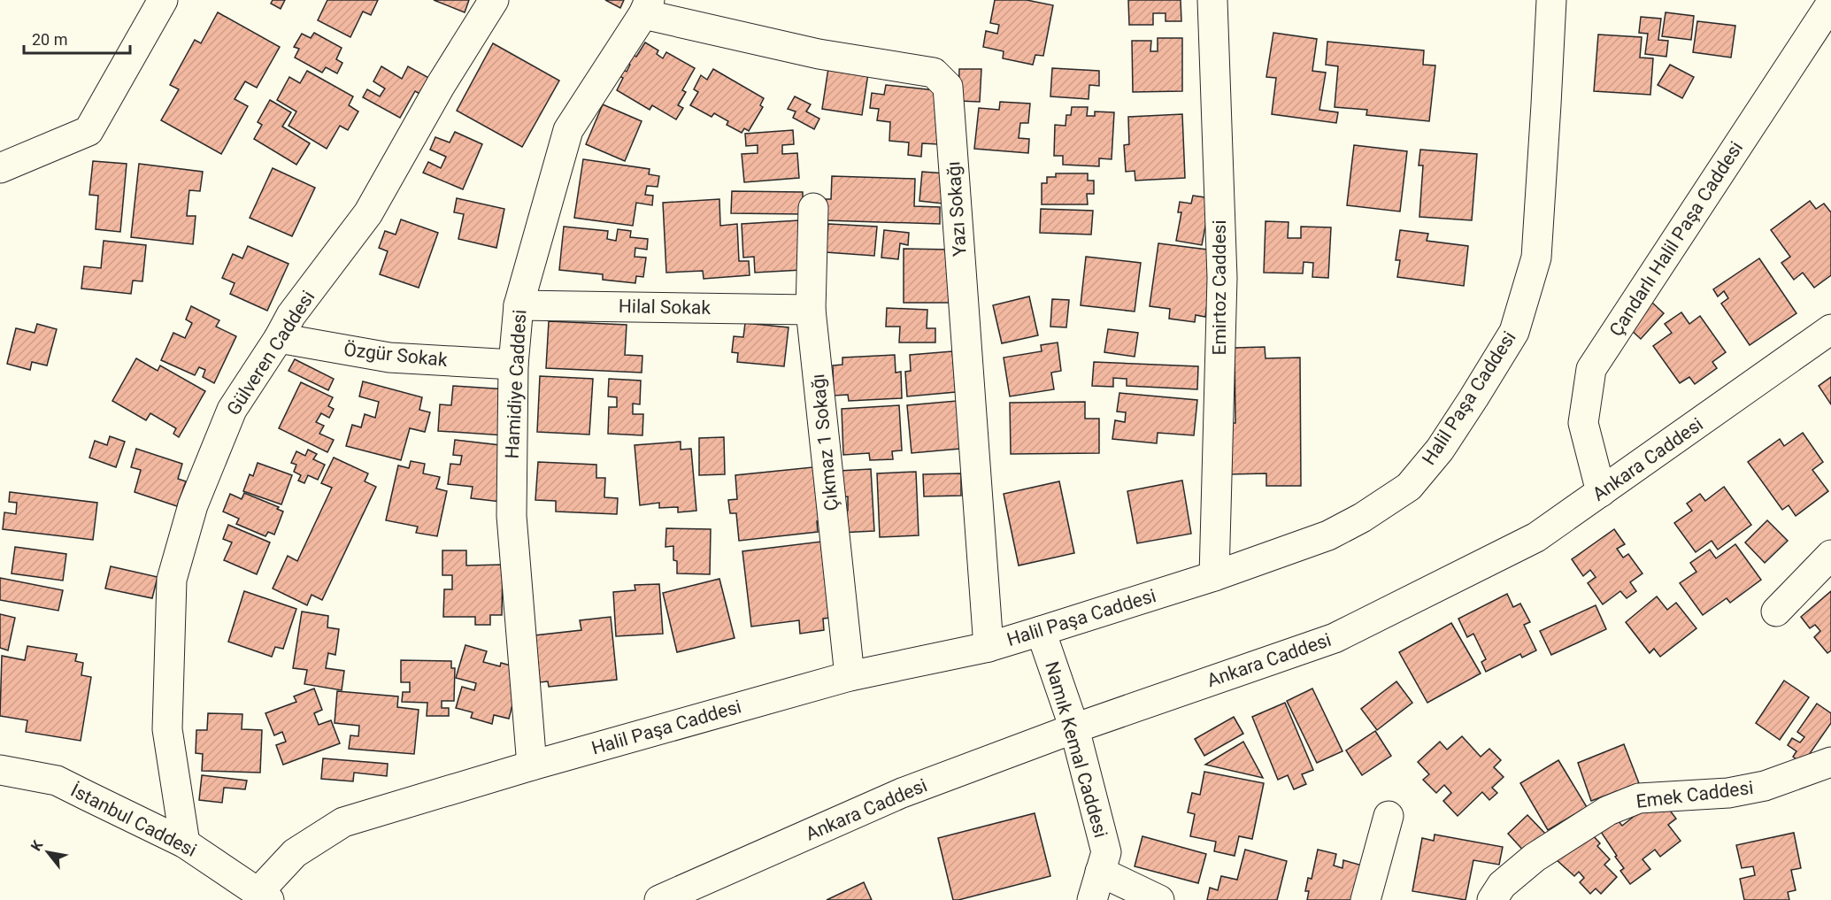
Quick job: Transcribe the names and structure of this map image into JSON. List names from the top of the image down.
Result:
{
  "streets": {
    "street": [
      "Yazı Sokağı",
      "Çandarlı Halil Paşa Caddesi",
      "Emirtoz Caddesi",
      "Hilal Sokak",
      "Gülveren Caddesi",
      "Özgür Sokak",
      "Hamidiye Caddesi",
      "Halil Paşa Caddesi",
      "Çıkmaz 1 Sokağı",
      "Ankara Caddesi",
      "Namık Kemal Caddesi",
      "Emek Caddesi",
      "İstanbul Caddesi"
    ]
  },
  "crossings": [
    ["Yazı Sokağı", "Hamidiye Caddesi"],
    ["Yazı Sokağı", "Halil Paşa Caddesi"],
    ["Çandarlı Halil Paşa Caddesi", "Ankara Caddesi"],
    ["Emirtoz Caddesi", "Halil Paşa Caddesi"],
    ["Hilal Sokak", "Hamidiye Caddesi"],
    ["Hilal Sokak", "Çıkmaz 1 Sokağı"],
    ["Gülveren Caddesi", "Özgür Sokak"],
    ["Gülveren Caddesi", "İstanbul Caddesi"],
    ["Özgür Sokak", "Hamidiye Caddesi"],
    ["Hamidiye Caddesi", "Halil Paşa Caddesi"],
    ["Halil Paşa Caddesi", "Çıkmaz 1 Sokağı"],
    ["Halil Paşa Caddesi", "Namık Kemal Caddesi"],
    ["Halil Paşa Caddesi", "İstanbul Caddesi"],
    ["Ankara Caddesi", "Namık Kemal Caddesi"]
  ],
  "scale_bar": "20 m",
  "north": "top left"
}
